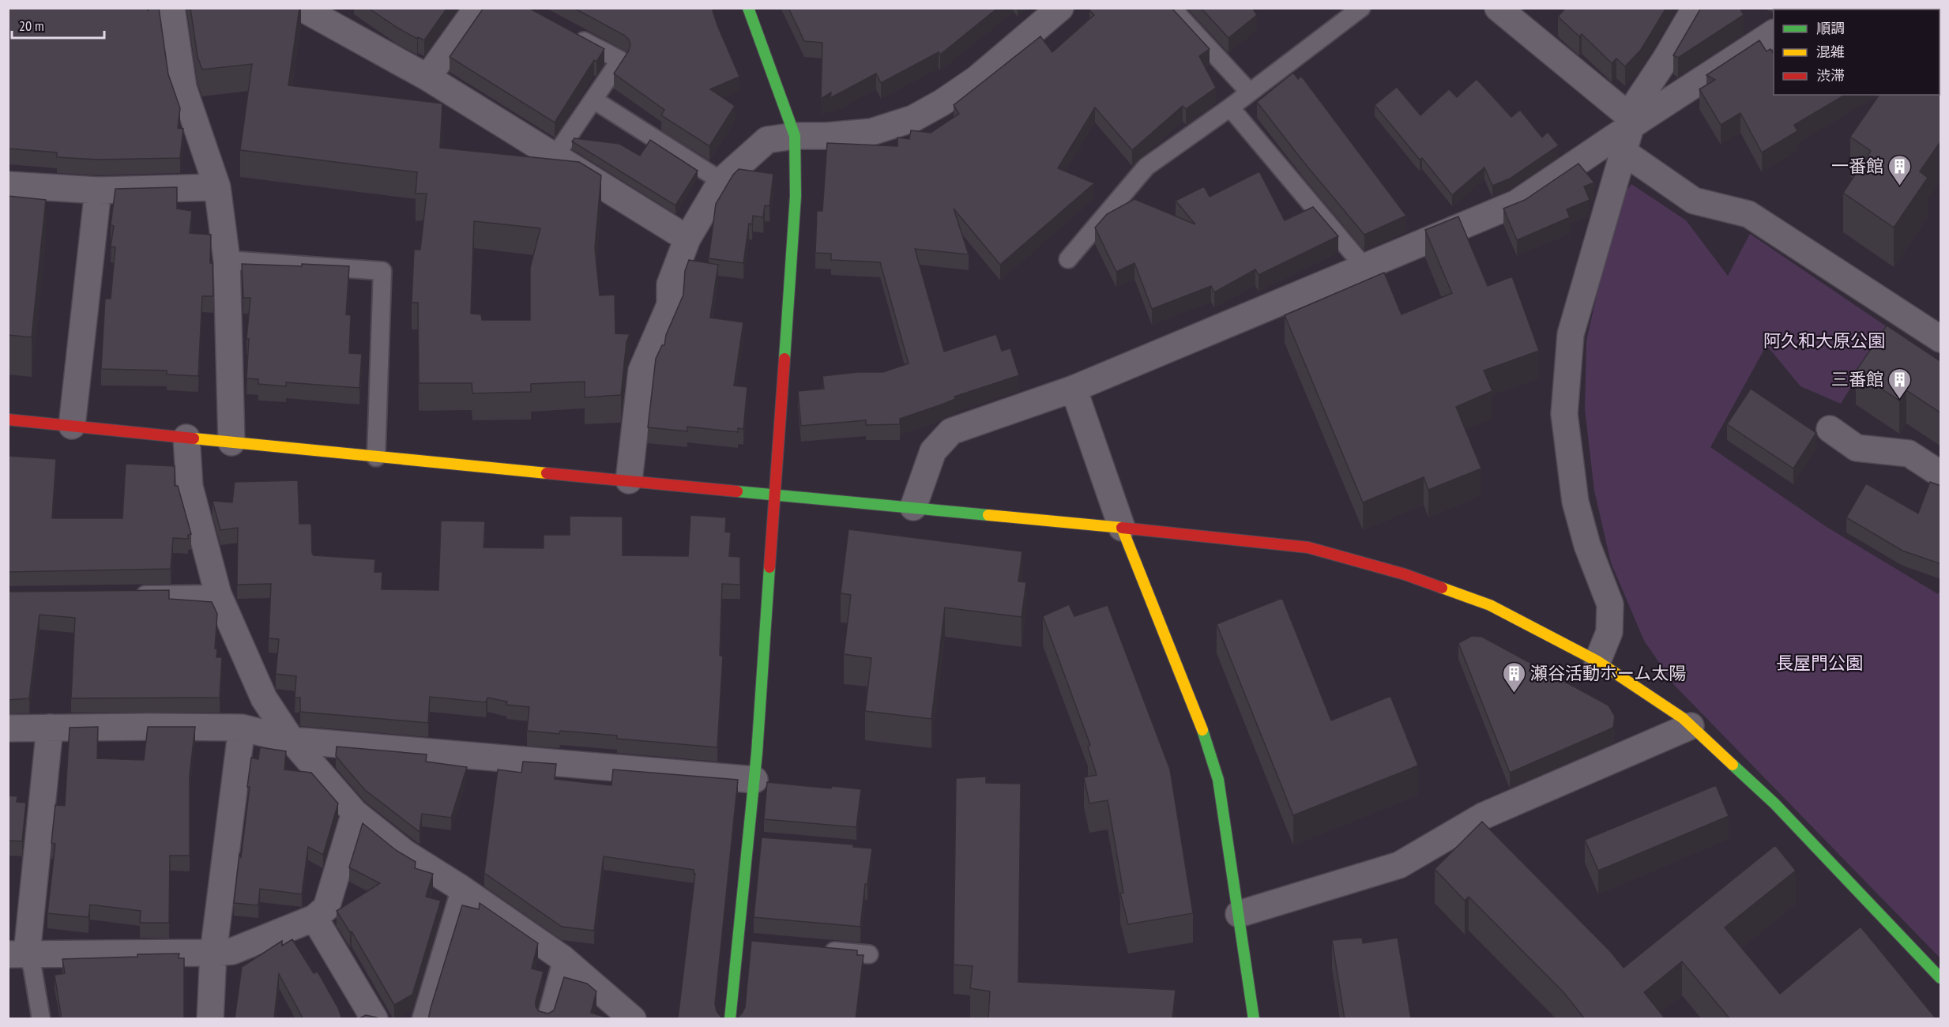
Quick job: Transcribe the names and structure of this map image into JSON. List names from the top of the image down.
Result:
{
  "parks": ["阿久和大原公園", "長屋門公園"],
  "places": {
    "building": ["一番館", "三番館", "瀬谷活動ホーム太陽"]
  },
  "legend": ["順調", "混雑", "渋滞"],
  "scale_bar": "20 m"
}
